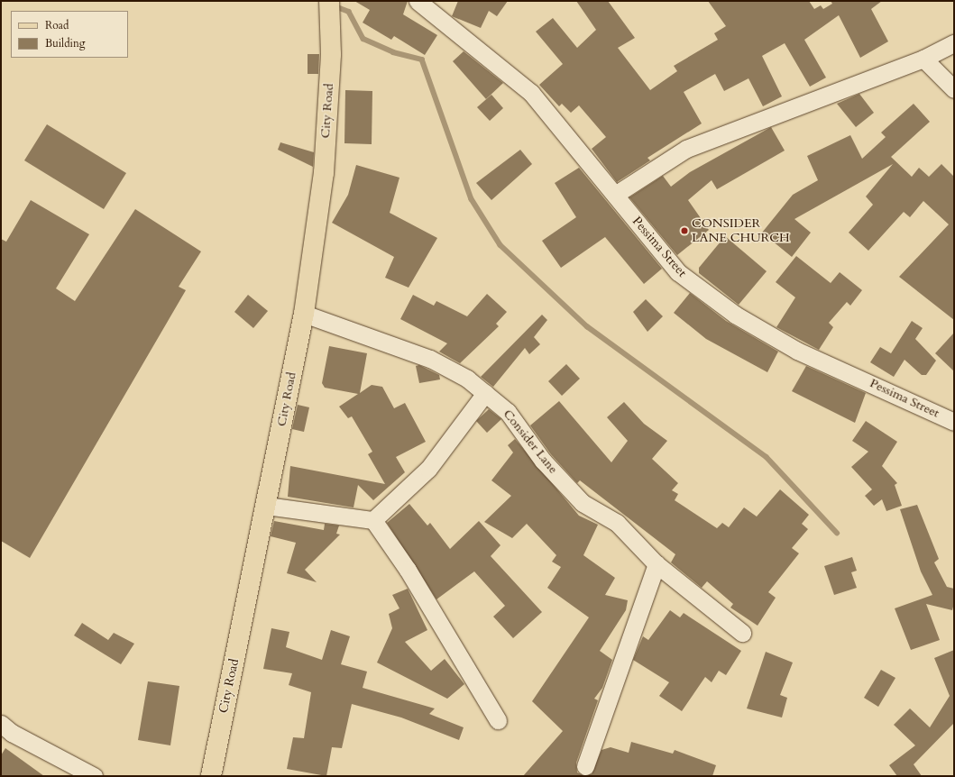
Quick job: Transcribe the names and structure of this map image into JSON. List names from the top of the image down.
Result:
{
  "streets": {
    "main road": ["City Road"],
    "street": ["Pessima Street", "Consider Lane"]
  },
  "crossings": [
    ["City Road", "Consider Lane"]
  ],
  "places": ["CONSIDER LANE CHURCH"],
  "legend": ["Road", "Building"]
}
